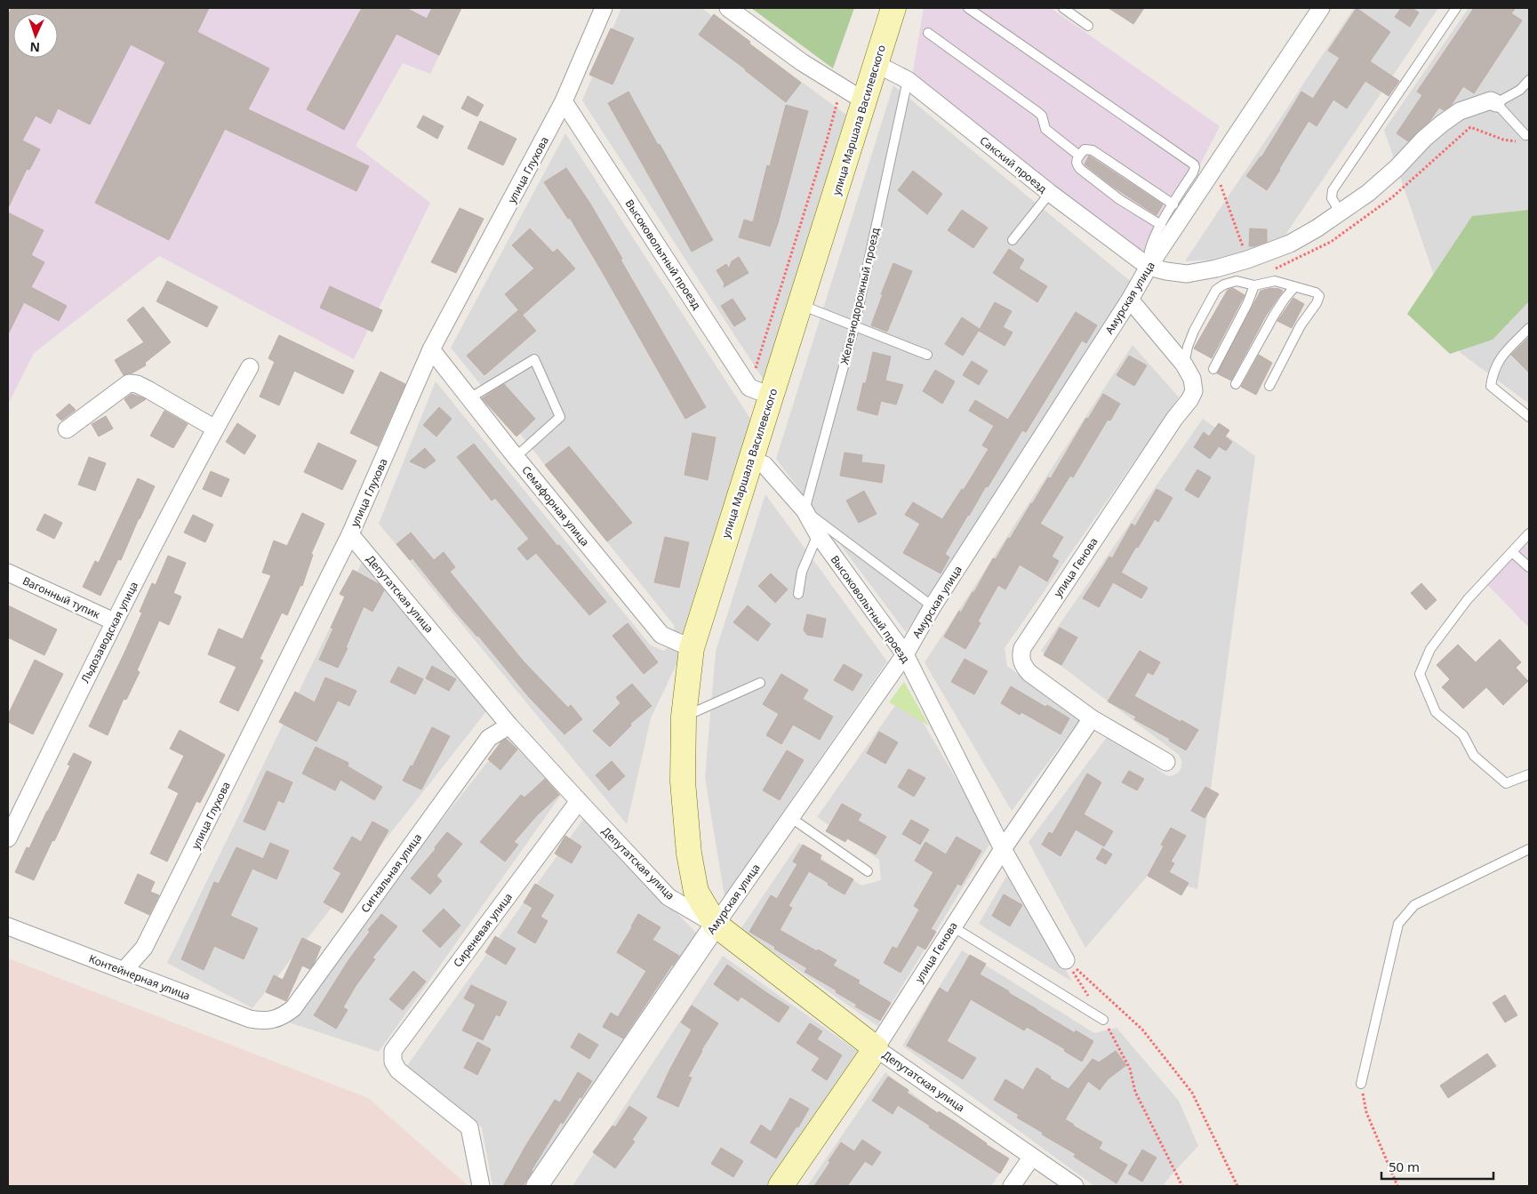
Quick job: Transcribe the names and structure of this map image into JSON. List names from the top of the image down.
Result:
{
  "streets": {
    "main road": ["улица Маршала Василевского", "улица Генова", "Депутатская улица"],
    "street": [
      "Сакский проезд",
      "улица Глухова",
      "Высоковольтный проезд",
      "Амурская улица",
      "Семафорная улица",
      "Вагонный тупик",
      "Льдозаводская улица",
      "Сигнальная улица",
      "Сиреневая улица",
      "Контейнерная улица"
    ],
    "lane": ["Железнодорожный проезд"]
  },
  "crossings": [
    ["улица Маршала Василевского", "Сакский проезд"],
    ["улица Маршала Василевского", "Высоковольтный проезд"],
    ["улица Маршала Василевского", "Амурская улица"],
    ["улица Маршала Василевского", "Семафорная улица"],
    ["улица Маршала Василевского", "Депутатская улица"],
    ["Сакский проезд", "Железнодорожный проезд"],
    ["Сакский проезд", "Амурская улица"],
    ["улица Глухова", "Высоковольтный проезд"],
    ["улица Глухова", "Семафорная улица"],
    ["улица Глухова", "Депутатская улица"],
    ["улица Глухова", "Контейнерная улица"],
    ["Высоковольтный проезд", "Железнодорожный проезд"],
    ["Высоковольтный проезд", "Амурская улица"],
    ["Высоковольтный проезд", "улица Генова"],
    ["Амурская улица", "Депутатская улица"],
    ["улица Генова", "Депутатская улица"],
    ["Депутатская улица", "Сигнальная улица"],
    ["Депутатская улица", "Сиреневая улица"],
    ["Вагонный тупик", "Льдозаводская улица"],
    ["Сигнальная улица", "Контейнерная улица"]
  ],
  "scale_bar": "50 m",
  "north": "bottom"
}
